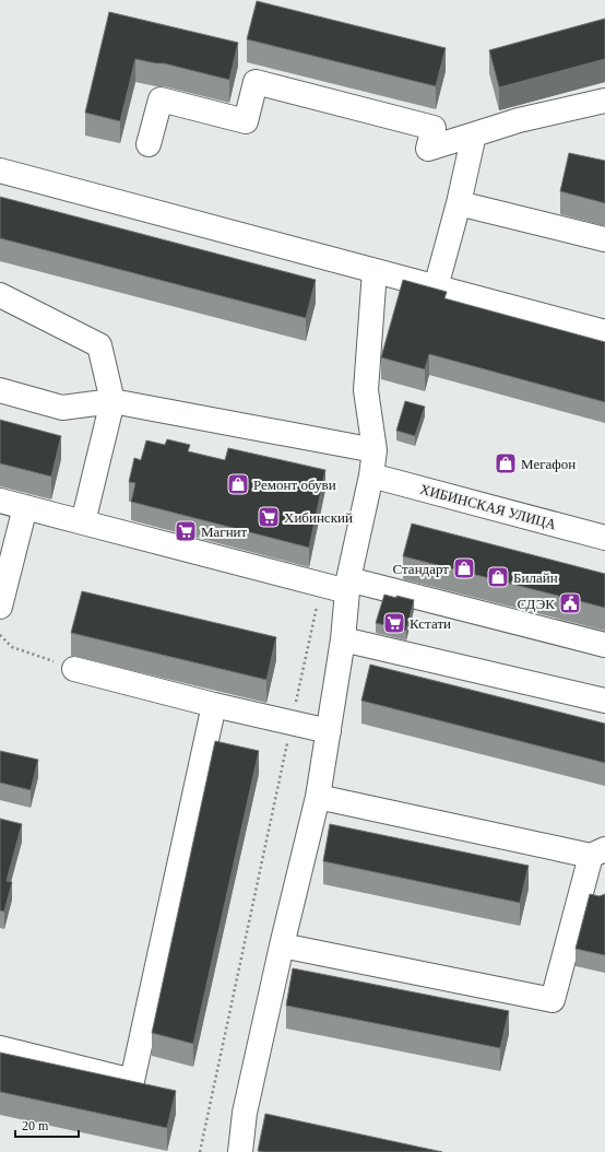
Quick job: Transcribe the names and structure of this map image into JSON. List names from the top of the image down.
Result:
{
  "streets": {
    "street": ["ХИБИНСКАЯ УЛИЦА"]
  },
  "places": {
    "shop": [
      "Мегафон",
      "Ремонт обуви",
      "Стандарт",
      "Билайн"
    ],
    "supermarket": ["Хибинский", "Магнит", "Кстати"],
    "public building": ["СДЭК"]
  },
  "scale_bar": "20 m"
}
